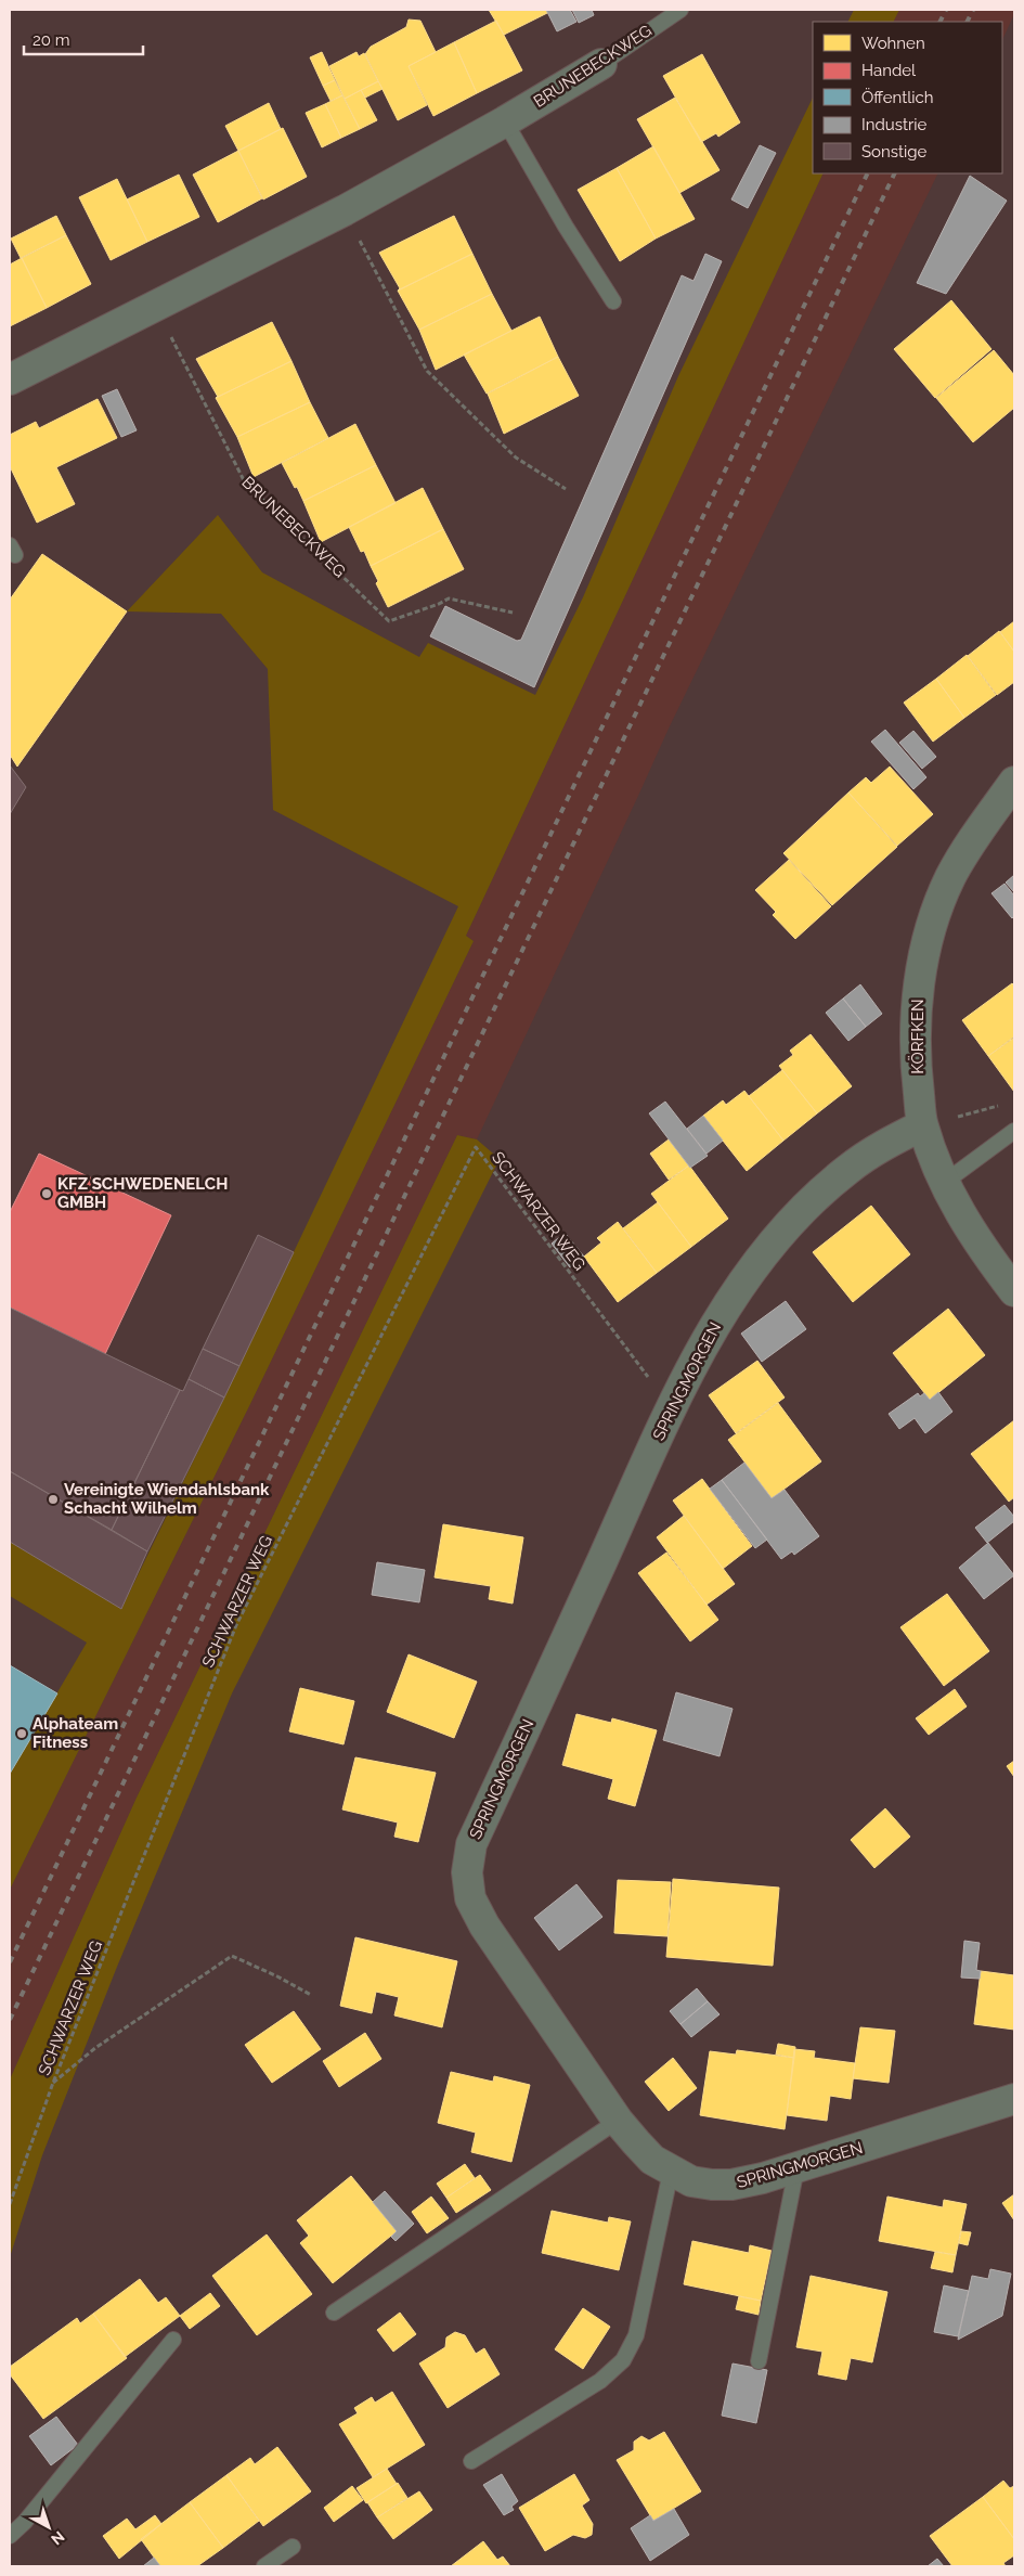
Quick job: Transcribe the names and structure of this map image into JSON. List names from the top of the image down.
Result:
{
  "streets": {
    "street": ["BRUNEBECKWEG", "KÖRFKEN", "SPRINGMORGEN"],
    "path": ["SCHWARZER WEG"]
  },
  "crossings": [
    ["KÖRFKEN", "SPRINGMORGEN"],
    ["SCHWARZER WEG", "SPRINGMORGEN"]
  ],
  "places": ["KFZ SCHWEDENELCH GMBH", "Vereinigte Wiendahlsbank Schacht Wilhelm", "Alphateam Fitness"],
  "legend": [
    "Wohnen",
    "Handel",
    "Öffentlich",
    "Industrie",
    "Sonstige"
  ],
  "scale_bar": "20 m",
  "north": "bottom right"
}
